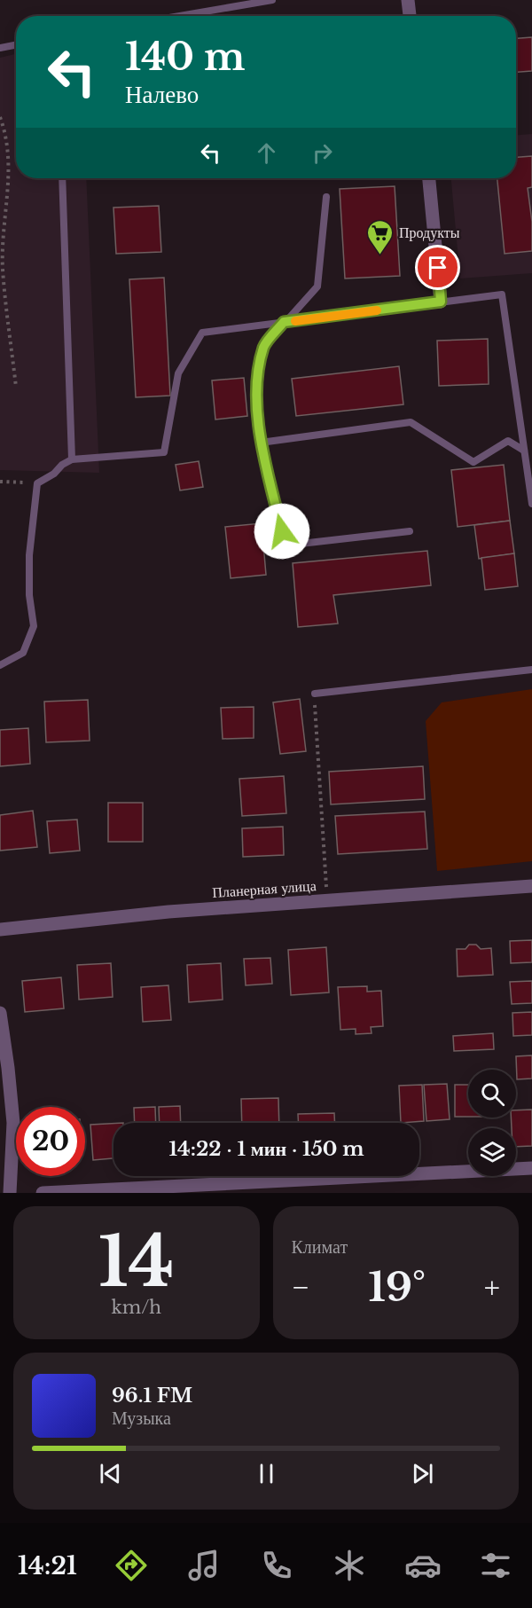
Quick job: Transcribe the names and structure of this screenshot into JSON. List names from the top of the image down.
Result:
{
  "streets": {
    "street": ["Планерная улица"]
  },
  "places": {
    "supermarket": ["Продукты"]
  },
  "page": {
    "turn": ["140 m", "Налево"],
    "limit": "20",
    "trip": "14:22 · 1 мин · 150 m",
    "tile": [
      ["14", "km/h"],
      "Климат"
    ],
    "heat": ["−", "19°", "+"],
    "song": ["96.1 FM", "Музыка"],
    "tabs": "14:21"
  }
}
